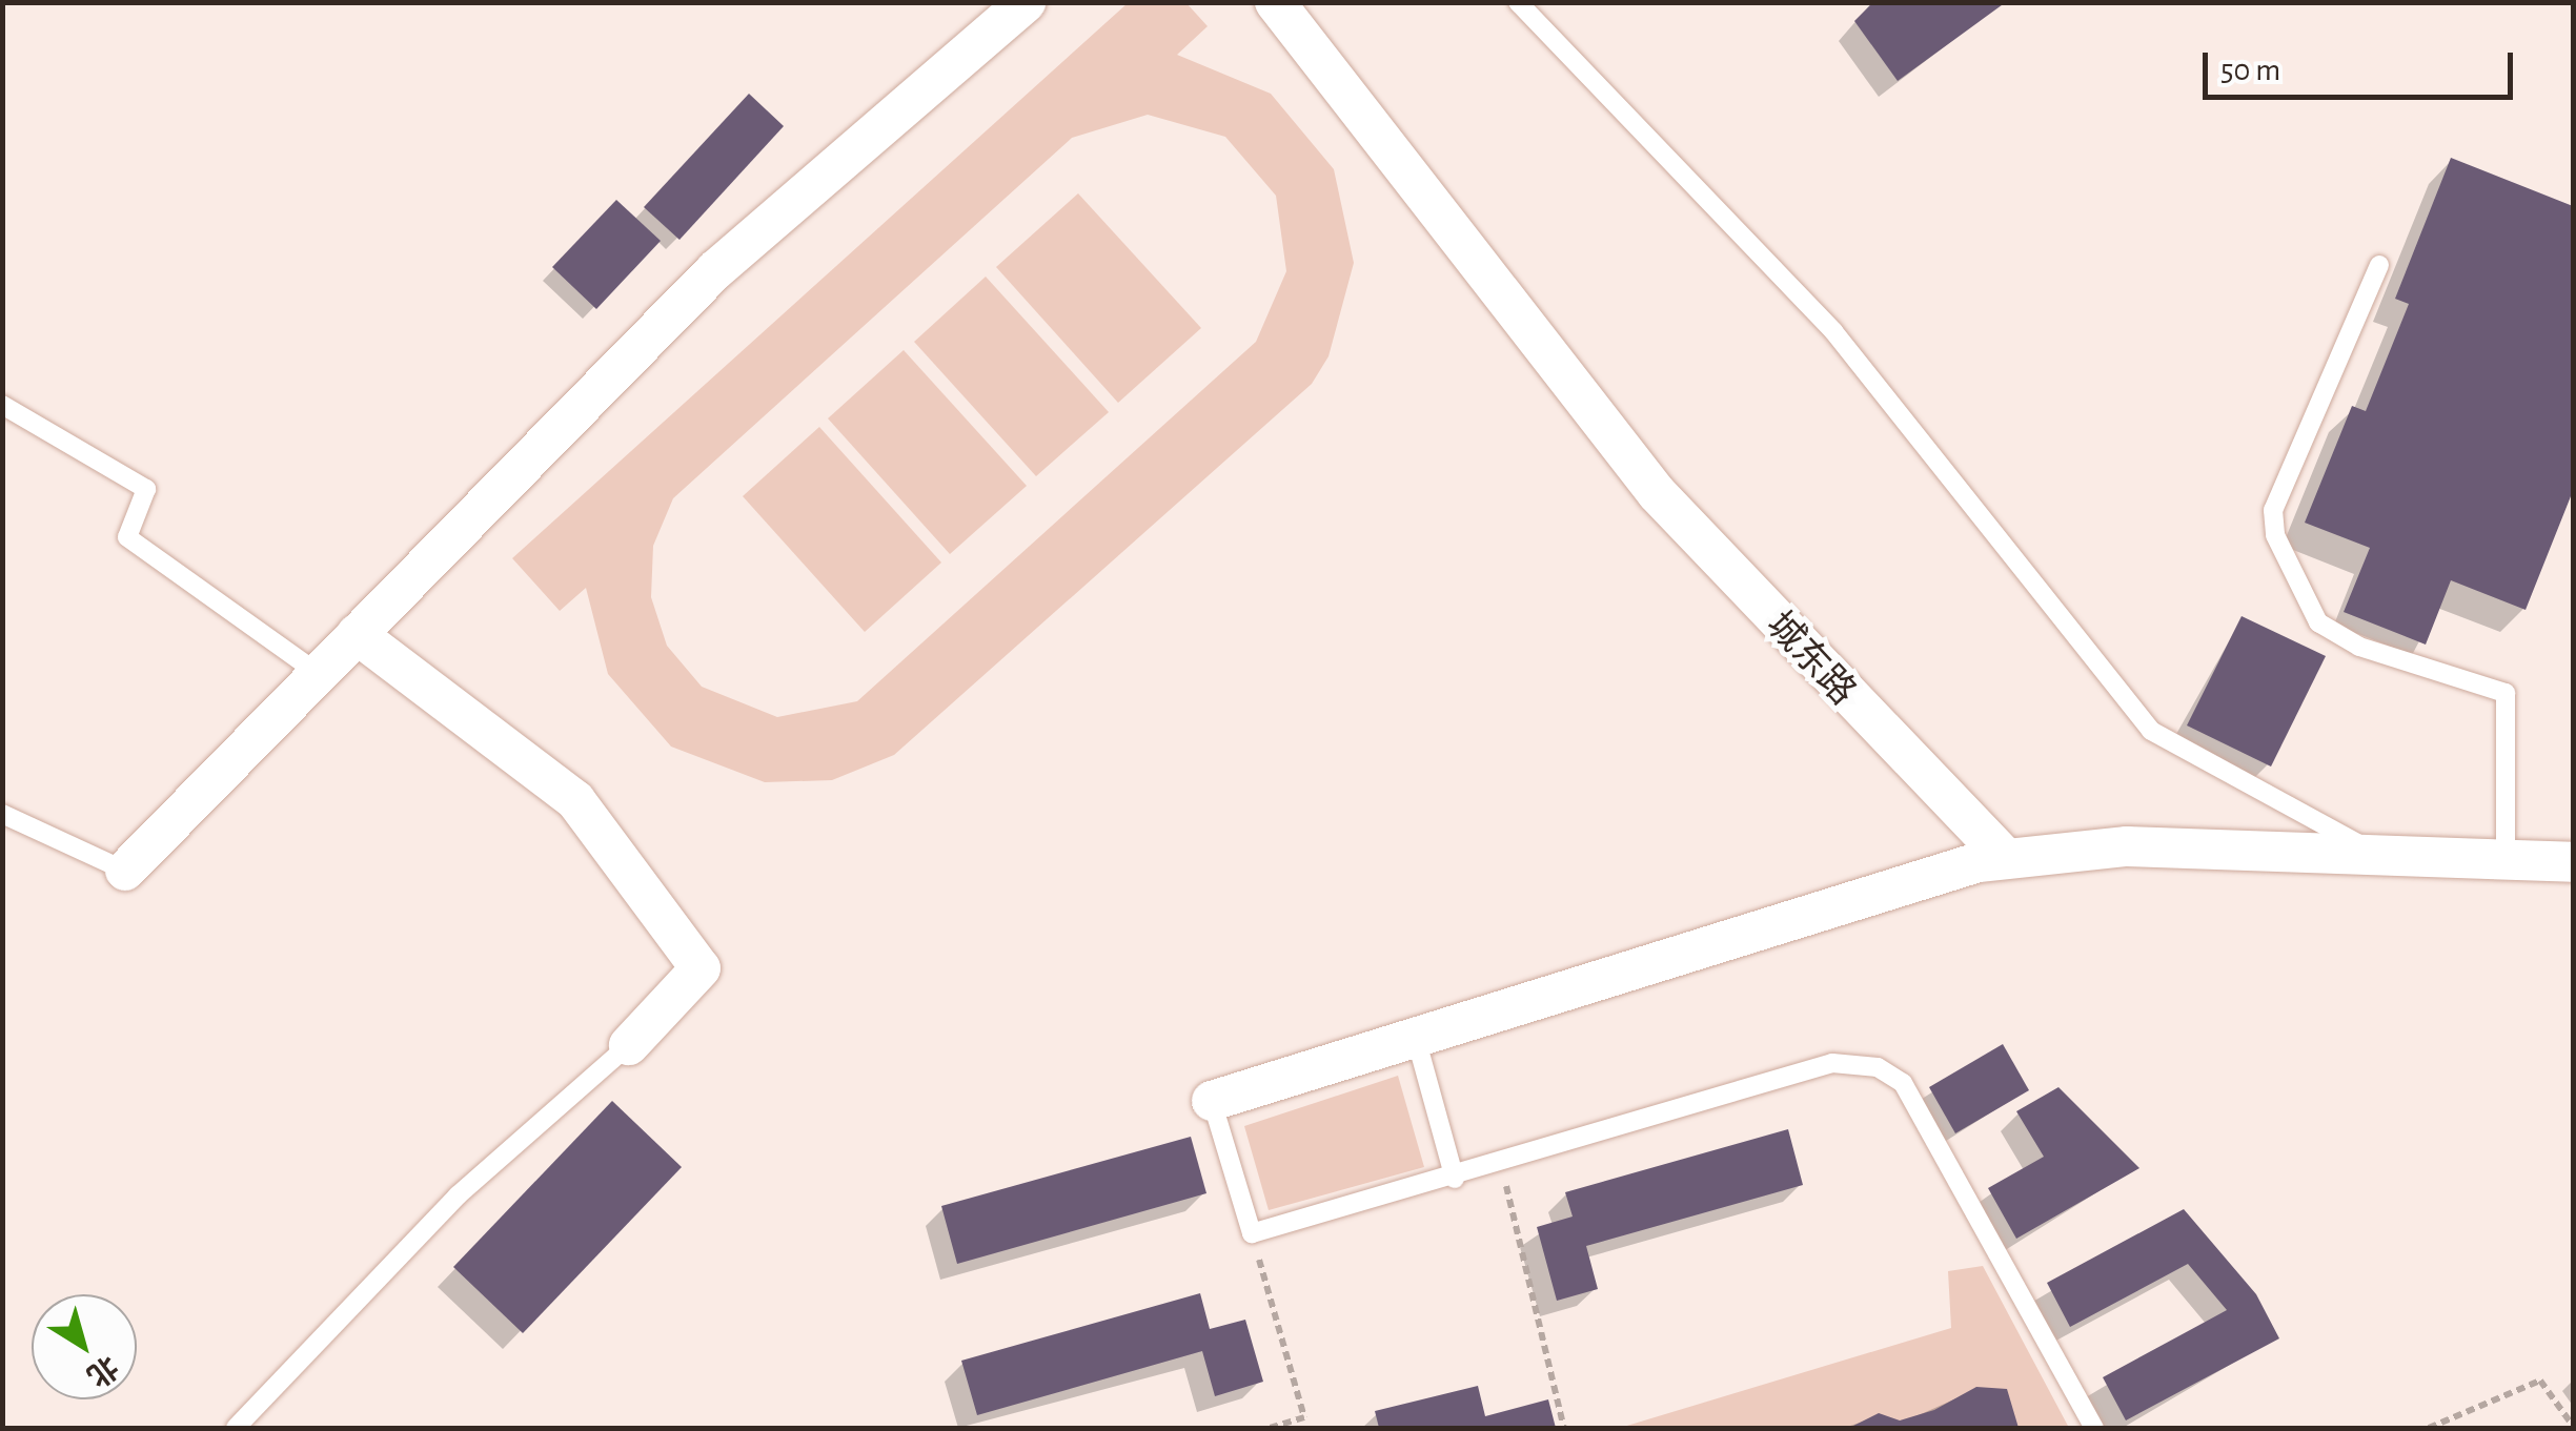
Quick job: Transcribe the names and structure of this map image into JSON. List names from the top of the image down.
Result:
{
  "streets": {
    "street": ["城东路"]
  },
  "scale_bar": "50 m",
  "north": "bottom right"
}
